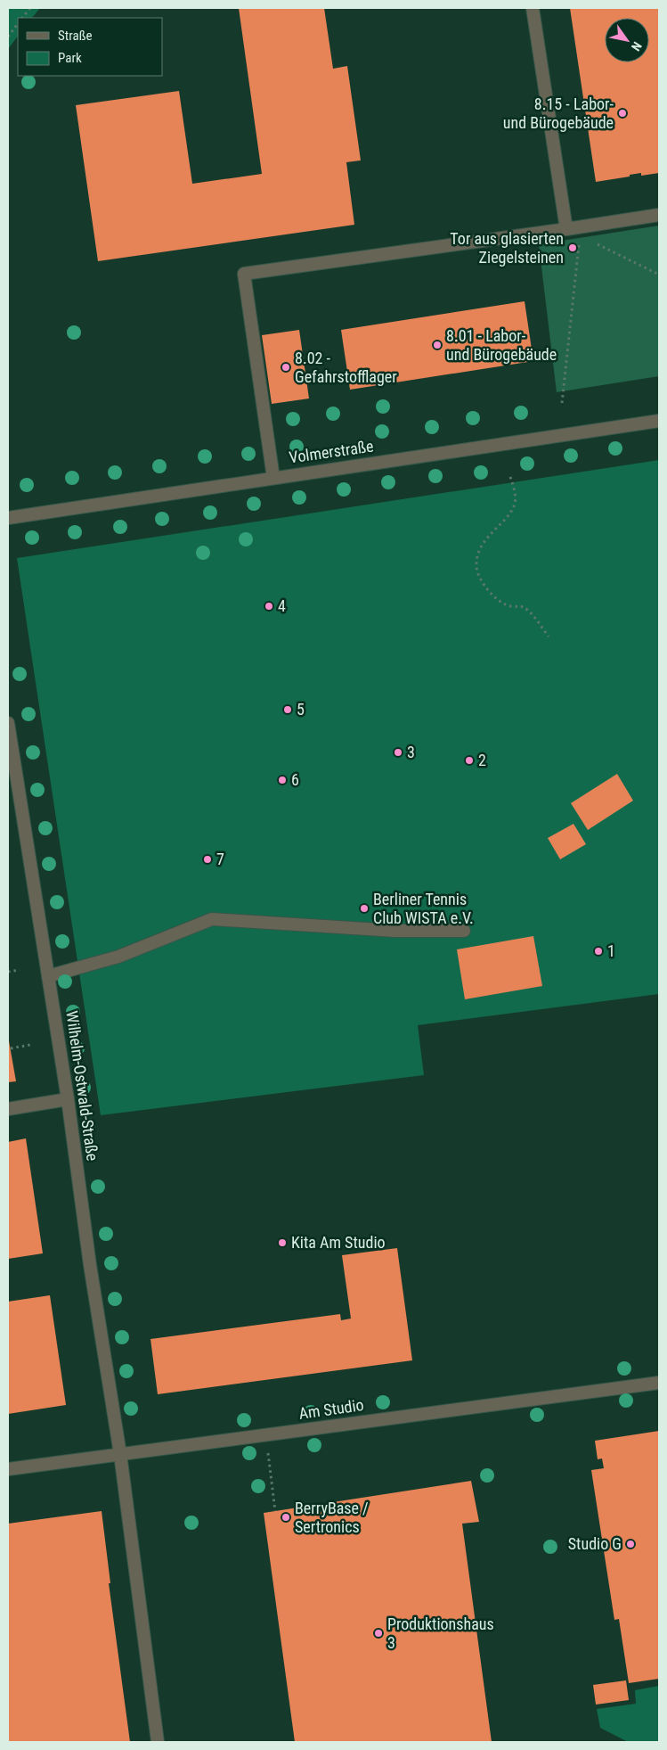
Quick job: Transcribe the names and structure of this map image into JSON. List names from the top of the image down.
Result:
{
  "streets": {
    "street": ["Volmerstraße", "Wilhelm-Ostwald-Straße", "Am Studio"]
  },
  "crossings": [
    ["Wilhelm-Ostwald-Straße", "Am Studio"]
  ],
  "places": [
    "8.15 - Labor- und Bürogebäude",
    "Tor aus glasierten Ziegelsteinen",
    "8.01 - Labor- und Bürogebäude",
    "8.02 - Gefahrstofflager",
    "4",
    "5",
    "3",
    "2",
    "6",
    "7",
    "Berliner Tennis Club WISTA e.V.",
    "1",
    "Kita Am Studio",
    "BerryBase / Sertronics",
    "Studio G",
    "Produktionshaus 3"
  ],
  "legend": ["Straße", "Park"],
  "north": "bottom right"
}
